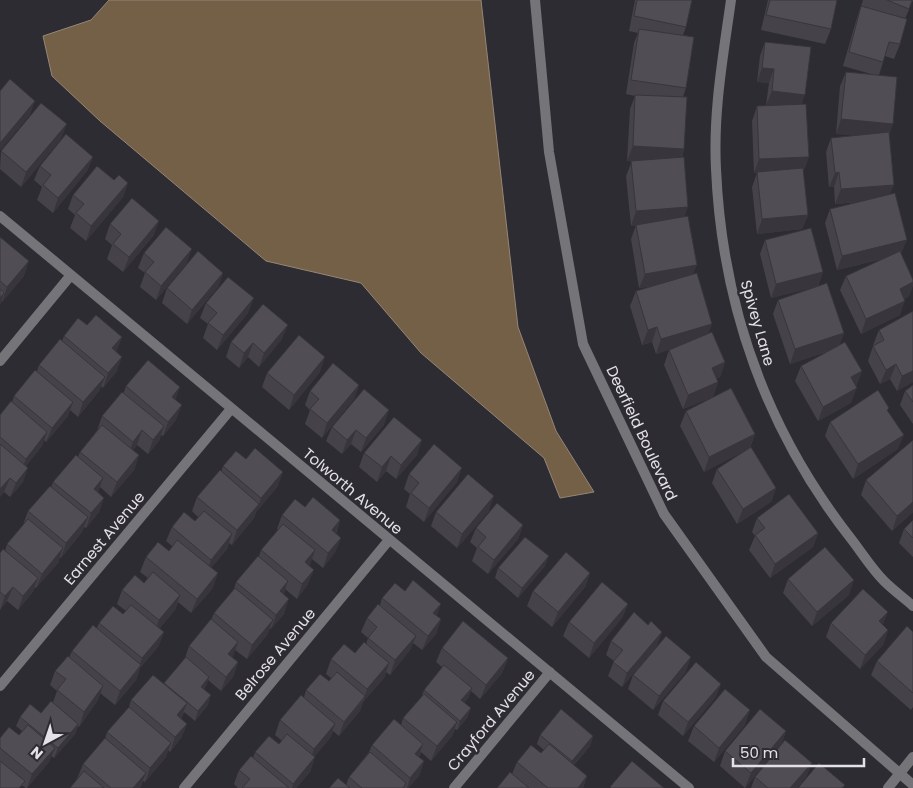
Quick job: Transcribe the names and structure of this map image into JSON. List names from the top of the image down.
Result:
{
  "streets": {
    "street": [
      "Spivey Lane",
      "Deerfield Boulevard",
      "Tolworth Avenue",
      "Earnest Avenue",
      "Belrose Avenue",
      "Crayford Avenue"
    ]
  },
  "crossings": [
    ["Tolworth Avenue", "Earnest Avenue"],
    ["Tolworth Avenue", "Belrose Avenue"],
    ["Tolworth Avenue", "Crayford Avenue"]
  ],
  "scale_bar": "50 m",
  "north": "bottom left"
}
